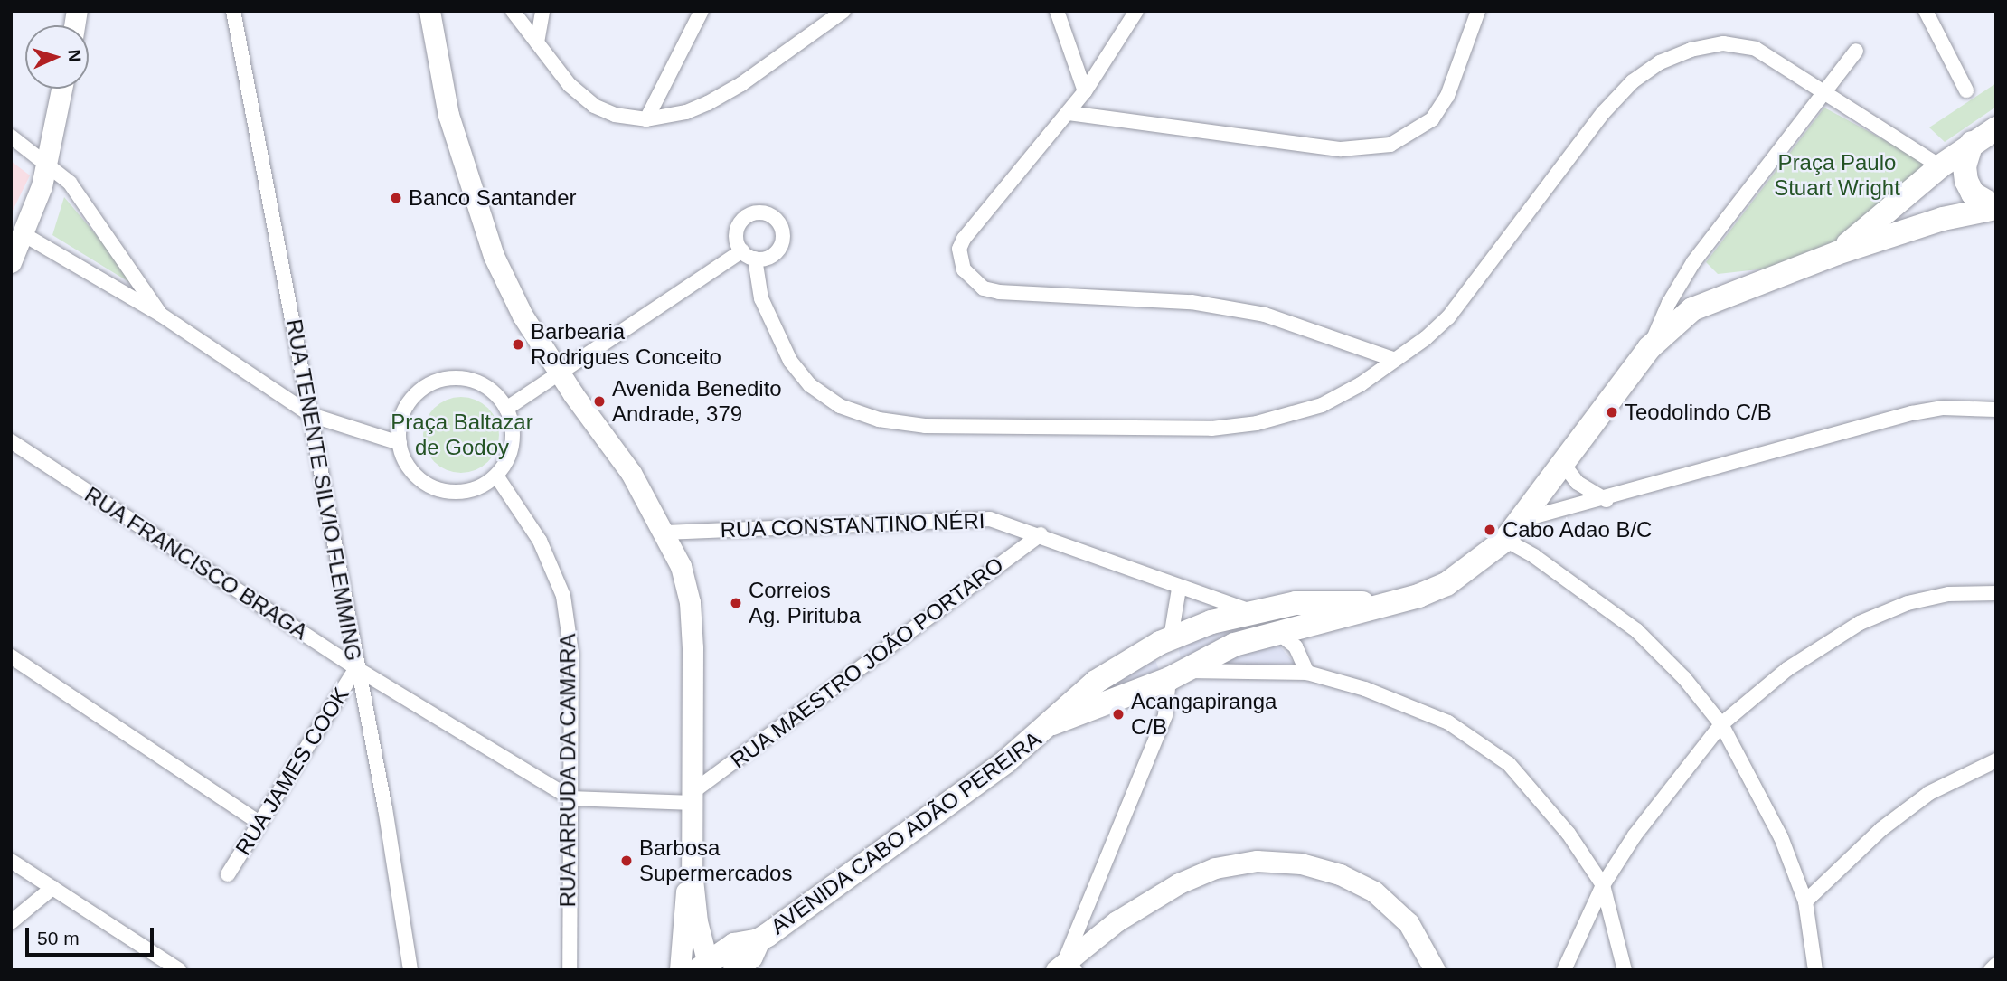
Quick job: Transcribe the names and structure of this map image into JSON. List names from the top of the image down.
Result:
{
  "streets": {
    "main road": ["AVENIDA CABO ADÃO PEREIRA"],
    "street": [
      "RUA TENENTE SILVIO FLEMMING",
      "RUA CONSTANTINO NÉRI",
      "RUA FRANCISCO BRAGA",
      "RUA MAESTRO JOÃO PORTARO",
      "RUA ARRUDA DA CAMARA",
      "RUA JAMES COOK"
    ]
  },
  "crossings": [
    ["RUA TENENTE SILVIO FLEMMING", "RUA FRANCISCO BRAGA"],
    ["RUA TENENTE SILVIO FLEMMING", "RUA JAMES COOK"],
    ["RUA CONSTANTINO NÉRI", "RUA MAESTRO JOÃO PORTARO"],
    ["RUA CONSTANTINO NÉRI", "AVENIDA CABO ADÃO PEREIRA"],
    ["RUA FRANCISCO BRAGA", "RUA MAESTRO JOÃO PORTARO"],
    ["RUA FRANCISCO BRAGA", "RUA ARRUDA DA CAMARA"],
    ["RUA FRANCISCO BRAGA", "RUA JAMES COOK"]
  ],
  "parks": ["Praça Paulo Stuart Wright", "Praça Baltazar de Godoy"],
  "places": [
    "Banco Santander",
    "Barbearia Rodrigues Conceito",
    "Avenida Benedito Andrade, 379",
    "Teodolindo C/B",
    "Cabo Adao B/C",
    "Correios Ag. Pirituba",
    "Acangapiranga C/B",
    "Barbosa Supermercados"
  ],
  "scale_bar": "50 m",
  "north": "right"
}
